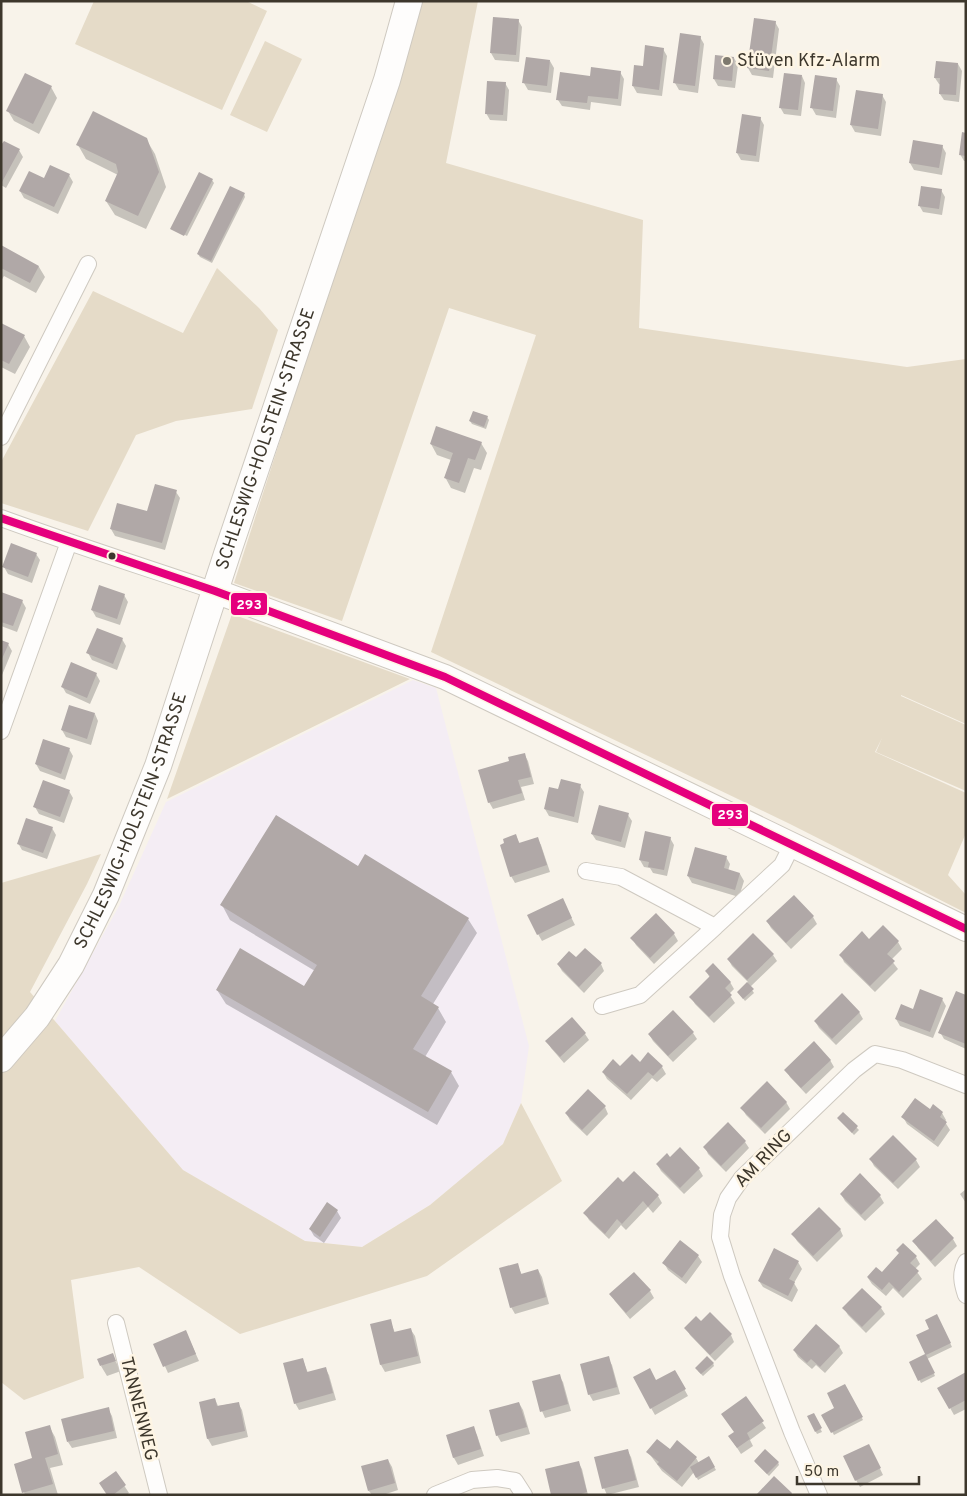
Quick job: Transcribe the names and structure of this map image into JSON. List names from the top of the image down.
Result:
{
  "streets": {
    "main road": ["SCHLESWIG-HOLSTEIN-STRASSE"],
    "street": ["AM RING", "TANNENWEG"]
  },
  "places": ["Stüven Kfz-Alarm"],
  "lines": ["transit line 293"],
  "scale_bar": "50 m"
}
